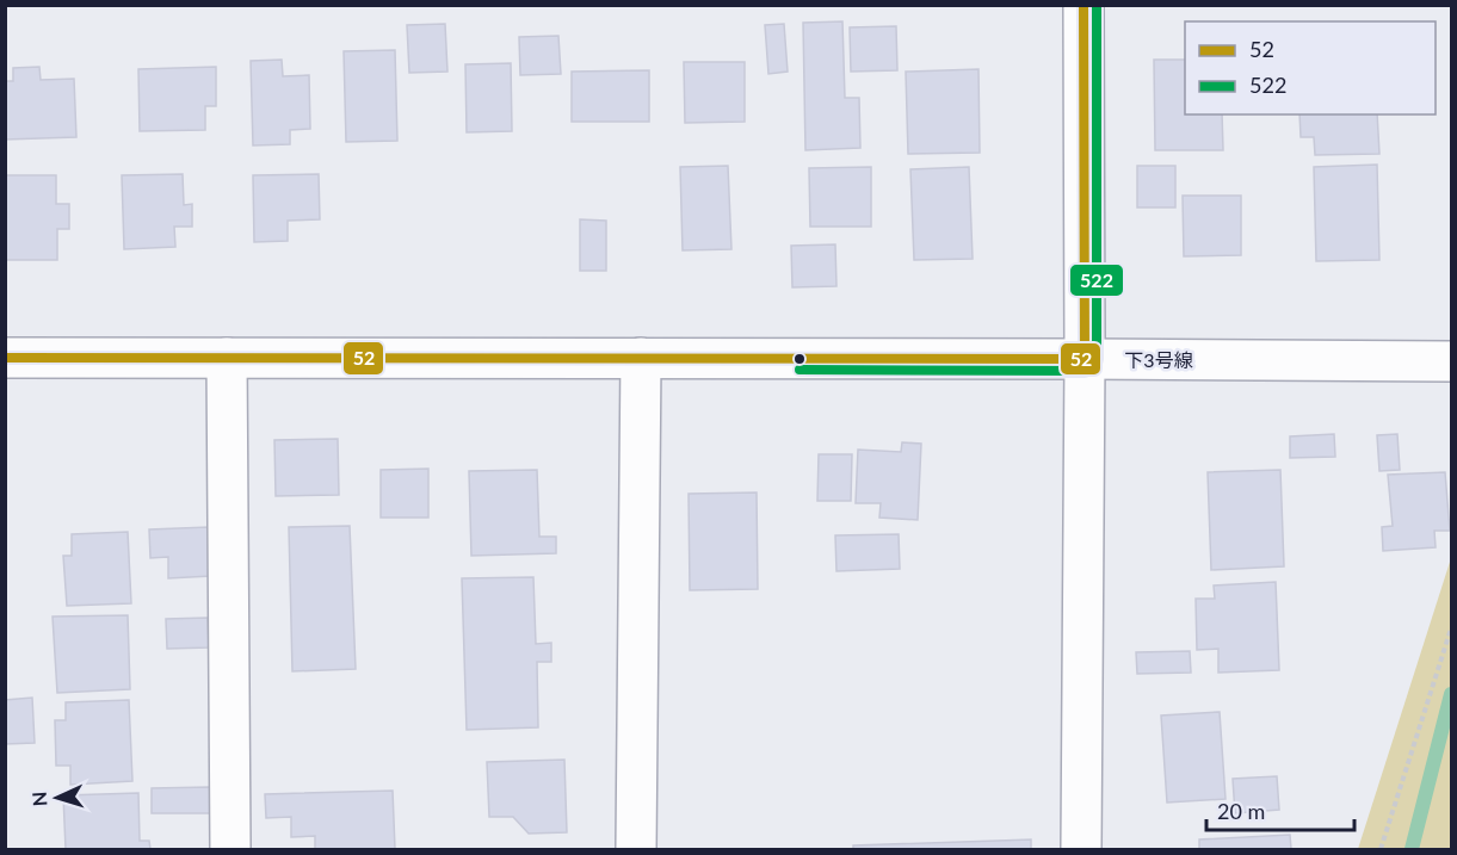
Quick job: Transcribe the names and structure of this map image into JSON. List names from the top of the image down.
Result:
{
  "streets": {
    "street": ["下3号線"]
  },
  "lines": ["transit line 52", "transit line 522"],
  "legend": ["52", "522"],
  "scale_bar": "20 m",
  "north": "left"
}
